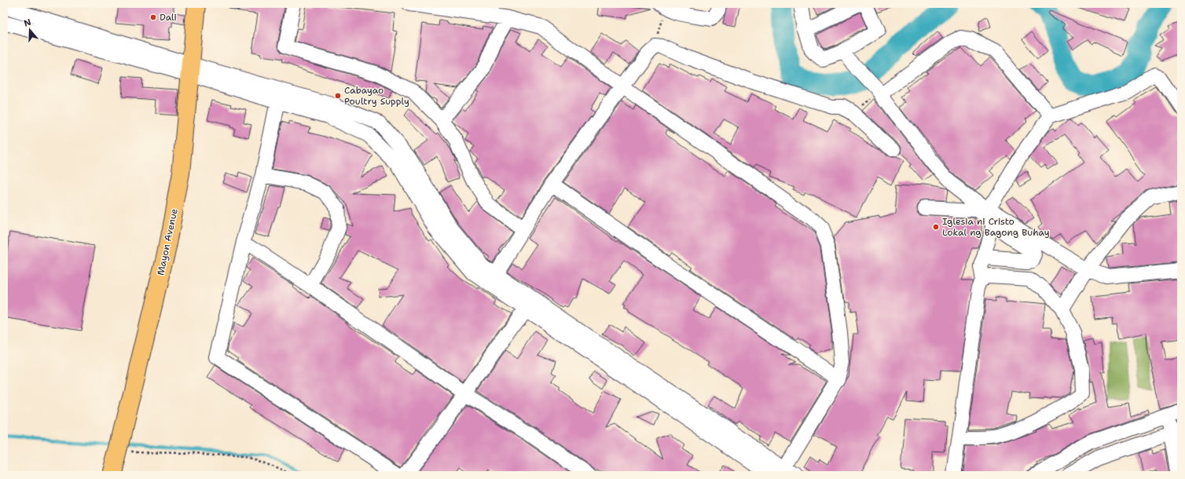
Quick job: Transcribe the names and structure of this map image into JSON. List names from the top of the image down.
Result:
{
  "streets": {
    "main road": ["Mayon Avenue"]
  },
  "places": ["Dali", "Cabayao Poultry Supply", "Iglesia ni Cristo Lokal ng Bagong Buhay"],
  "north": "top"
}
